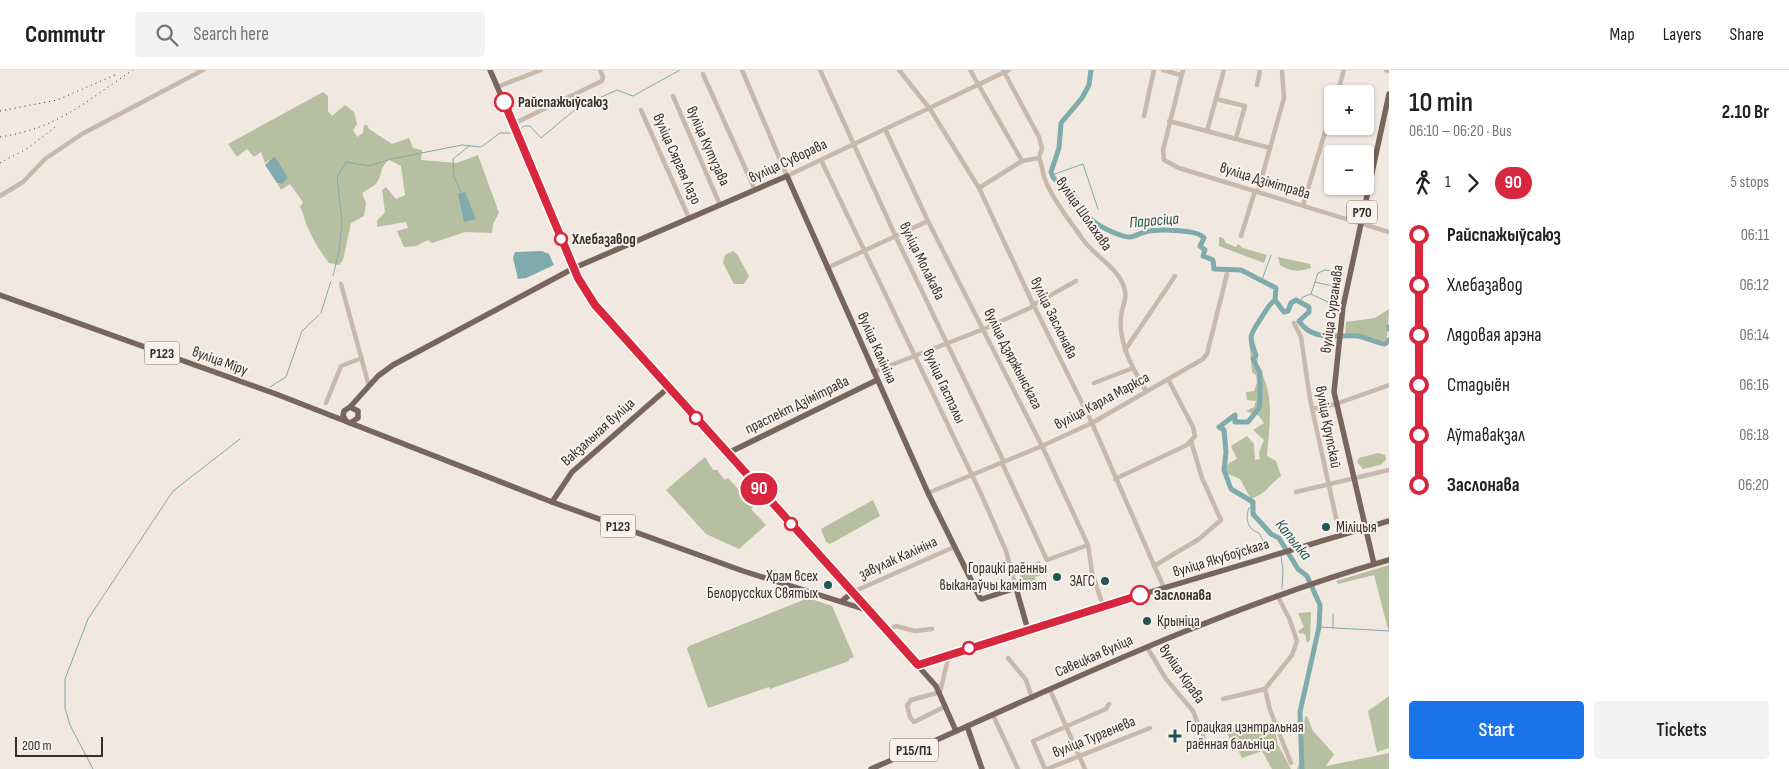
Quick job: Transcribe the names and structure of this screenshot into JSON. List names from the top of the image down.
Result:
{
  "streets": {
    "main road": [
      "вуліца Суворава",
      "Р70",
      "вуліца Сурганава",
      "вуліца Калініна",
      "Р123",
      "вуліца Міру",
      "вуліца Гастэлы",
      "праспект Дзімітрава",
      "Вакзальная вуліца",
      "вуліца Якубоўскага",
      "Савецкая вуліца",
      "Р15/П1"
    ],
    "street": [
      "вуліца Кутузава",
      "вуліца Сяргея Лазо",
      "вуліца Дзімітрава",
      "вуліца Шолахава",
      "вуліца Молакава",
      "вуліца Заслонава",
      "вуліца Дзяржынскага",
      "вуліца Карла Маркса",
      "вуліца Крупскай",
      "завулак Калініна",
      "вуліца Кірава",
      "вуліца Тургенева"
    ]
  },
  "crossings": [
    ["вуліца Кутузава", "вуліца Суворава"],
    ["вуліца Сяргея Лазо", "вуліца Суворава"],
    ["вуліца Суворава", "вуліца Шолахава"],
    ["вуліца Суворава", "вуліца Молакава"],
    ["вуліца Суворава", "вуліца Заслонава"],
    ["вуліца Суворава", "вуліца Калініна"],
    ["вуліца Суворава", "вуліца Дзяржынскага"],
    ["вуліца Суворава", "вуліца Гастэлы"],
    ["вуліца Дзімітрава", "вуліца Сурганава"],
    ["вуліца Шолахава", "вуліца Карла Маркса"],
    ["вуліца Молакава", "вуліца Дзяржынскага"],
    ["вуліца Молакава", "вуліца Карла Маркса"],
    ["вуліца Сурганава", "вуліца Якубоўскага"],
    ["вуліца Сурганава", "Савецкая вуліца"],
    ["вуліца Заслонава", "вуліца Карла Маркса"],
    ["вуліца Заслонава", "вуліца Якубоўскага"],
    ["вуліца Калініна", "вуліца Гастэлы"],
    ["вуліца Калініна", "вуліца Карла Маркса"],
    ["вуліца Калініна", "праспект Дзімітрава"],
    ["вуліца Калініна", "завулак Калініна"],
    ["Р123", "вуліца Міру"],
    ["Р123", "Вакзальная вуліца"],
    ["Р123", "вуліца Якубоўскага"],
    ["вуліца Дзяржынскага", "вуліца Карла Маркса"],
    ["вуліца Дзяржынскага", "вуліца Якубоўскага"],
    ["вуліца Гастэлы", "вуліца Карла Маркса"],
    ["вуліца Гастэлы", "вуліца Якубоўскага"],
    ["вуліца Крупскай", "вуліца Якубоўскага"],
    ["Савецкая вуліца", "вуліца Кірава"]
  ],
  "water": ["Парасіца", "Капылка"],
  "places": {
    "other": [
      "Райспажыўсаюз",
      "Хлебазавод",
      "Міліцыя",
      "Горацкі раённы выканаўчы камітэт",
      "ЗАГС",
      "Храм всех Белорусских Святых",
      "Заслонава",
      "Крыніца"
    ],
    "health": ["Горацкая цэнтральная раённая бальніца"]
  },
  "lines": ["bus line 90"],
  "scale_bar": "200 m",
  "page": {
    "header": "Commutr",
    "search": "Search here",
    "nav": ["Map", "Layers", "Share"],
    "on_map": "90",
    "heading": ["10 min", "06:10 – 06:20 · Bus", "2.10 Br"],
    "map_buttons": ["+", "−"],
    "legs": ["1", "90", "5 stops"],
    "list": [
      {
        "name": "Райспажыўсаюз",
        "value": "06:11"
      },
      {
        "name": "Хлебазавод",
        "value": "06:12"
      },
      {
        "name": "Лядовая арэна",
        "value": "06:14"
      },
      {
        "name": "Стадыён",
        "value": "06:16"
      },
      {
        "name": "Аўтавакзал",
        "value": "06:18"
      },
      {
        "name": "Заслонава",
        "value": "06:20"
      }
    ],
    "buttons": ["Start", "Tickets"],
    "scale": "200 m"
  }
}
